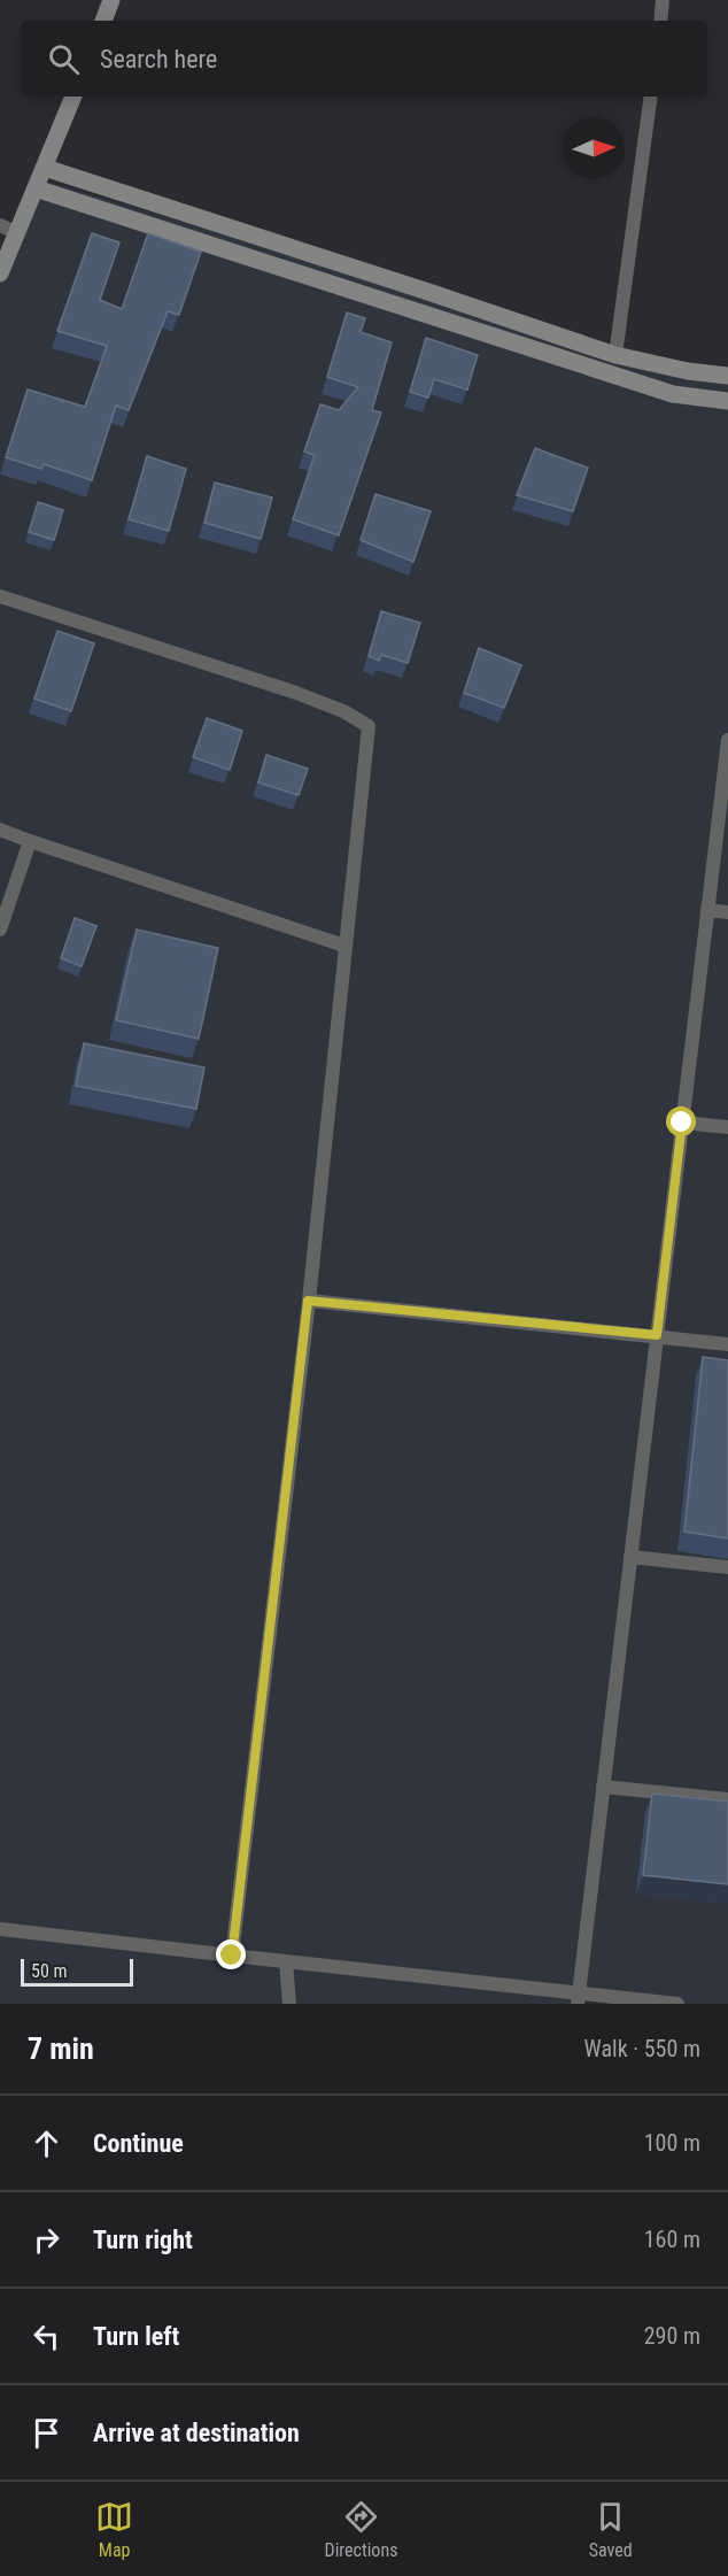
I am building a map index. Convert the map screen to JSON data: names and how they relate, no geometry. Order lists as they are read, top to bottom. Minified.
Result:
{"scale_bar":"50 m","north":"right","page":{"search":"Search here","scale":"50 m","heading":["7 min","Walk · 550 m"],"list":[["Continue","100 m"],["Turn right","160 m"],["Turn left","290 m"],"Arrive at destination"],"nav":["Map","Directions","Saved"]}}
